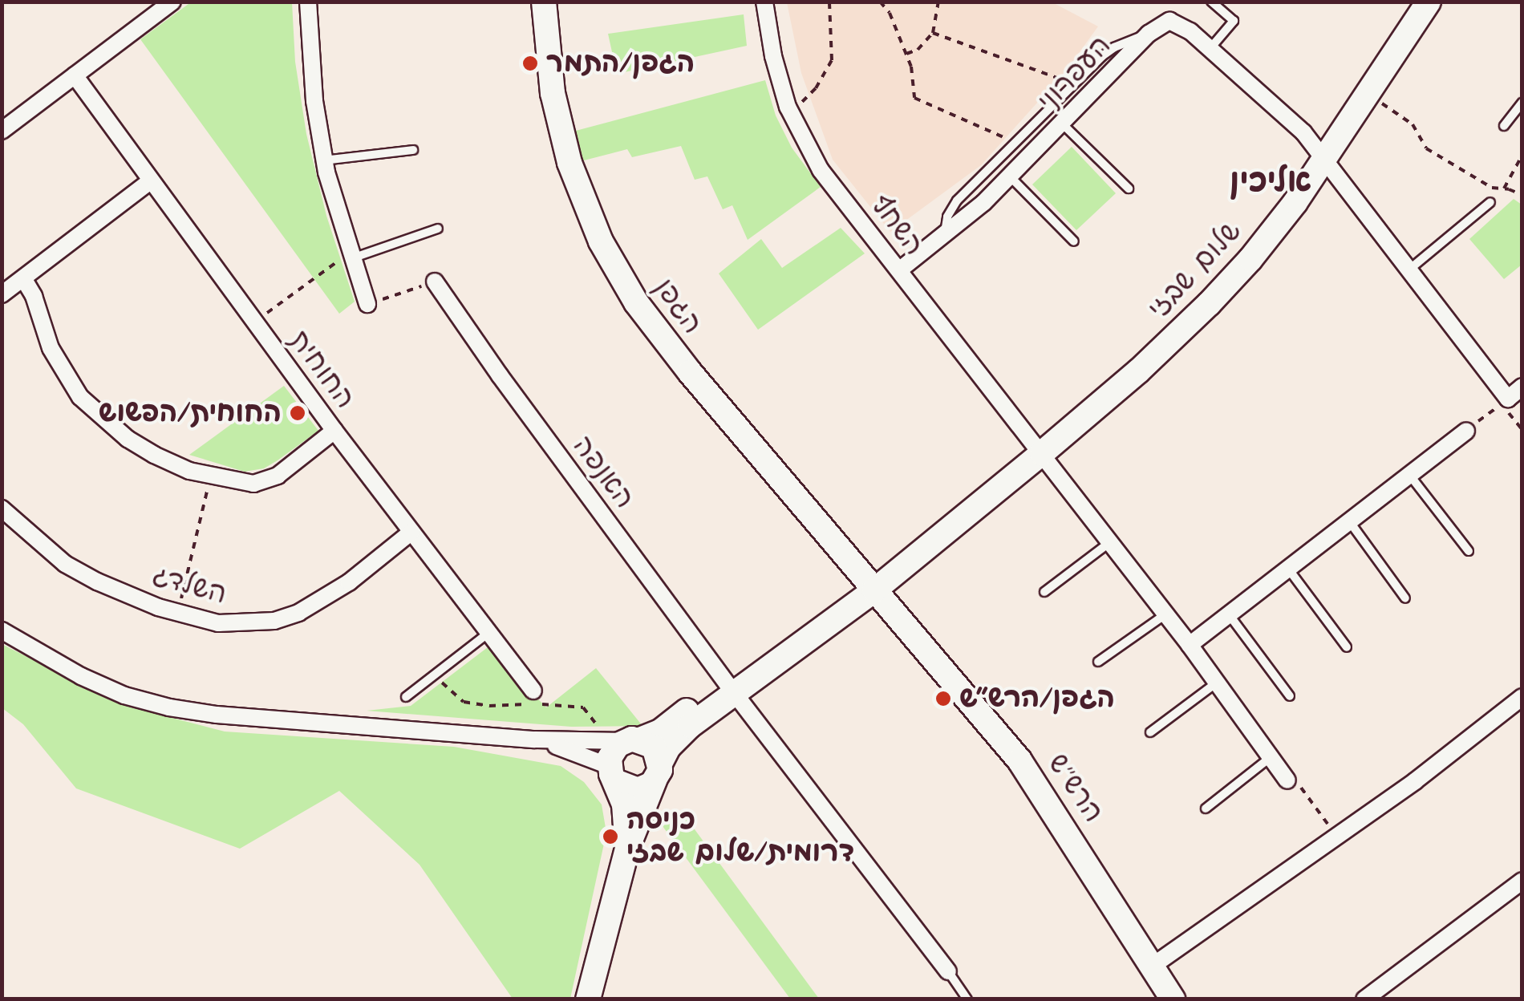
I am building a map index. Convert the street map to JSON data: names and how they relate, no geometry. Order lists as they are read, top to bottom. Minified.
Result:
{"streets":{"street":["העפרוני","השחף","שלום שבזי","הגפן","החוחית","האנפה","השלדג","הרש''ש"]},"crossings":[["העפרוני","השחף"],["העפרוני","שלום שבזי"],["השחף","שלום שבזי"],["שלום שבזי","הגפן"],["שלום שבזי","האנפה"],["שלום שבזי","הרש''ש"],["הגפן","הרש''ש"],["החוחית","השלדג"]],"districts":["אליכין"],"places":["הגפן/התמר","החוחית/הפשוש","הגפן/הרש״ש","כניסה דרומית/שלום שבזי"]}
